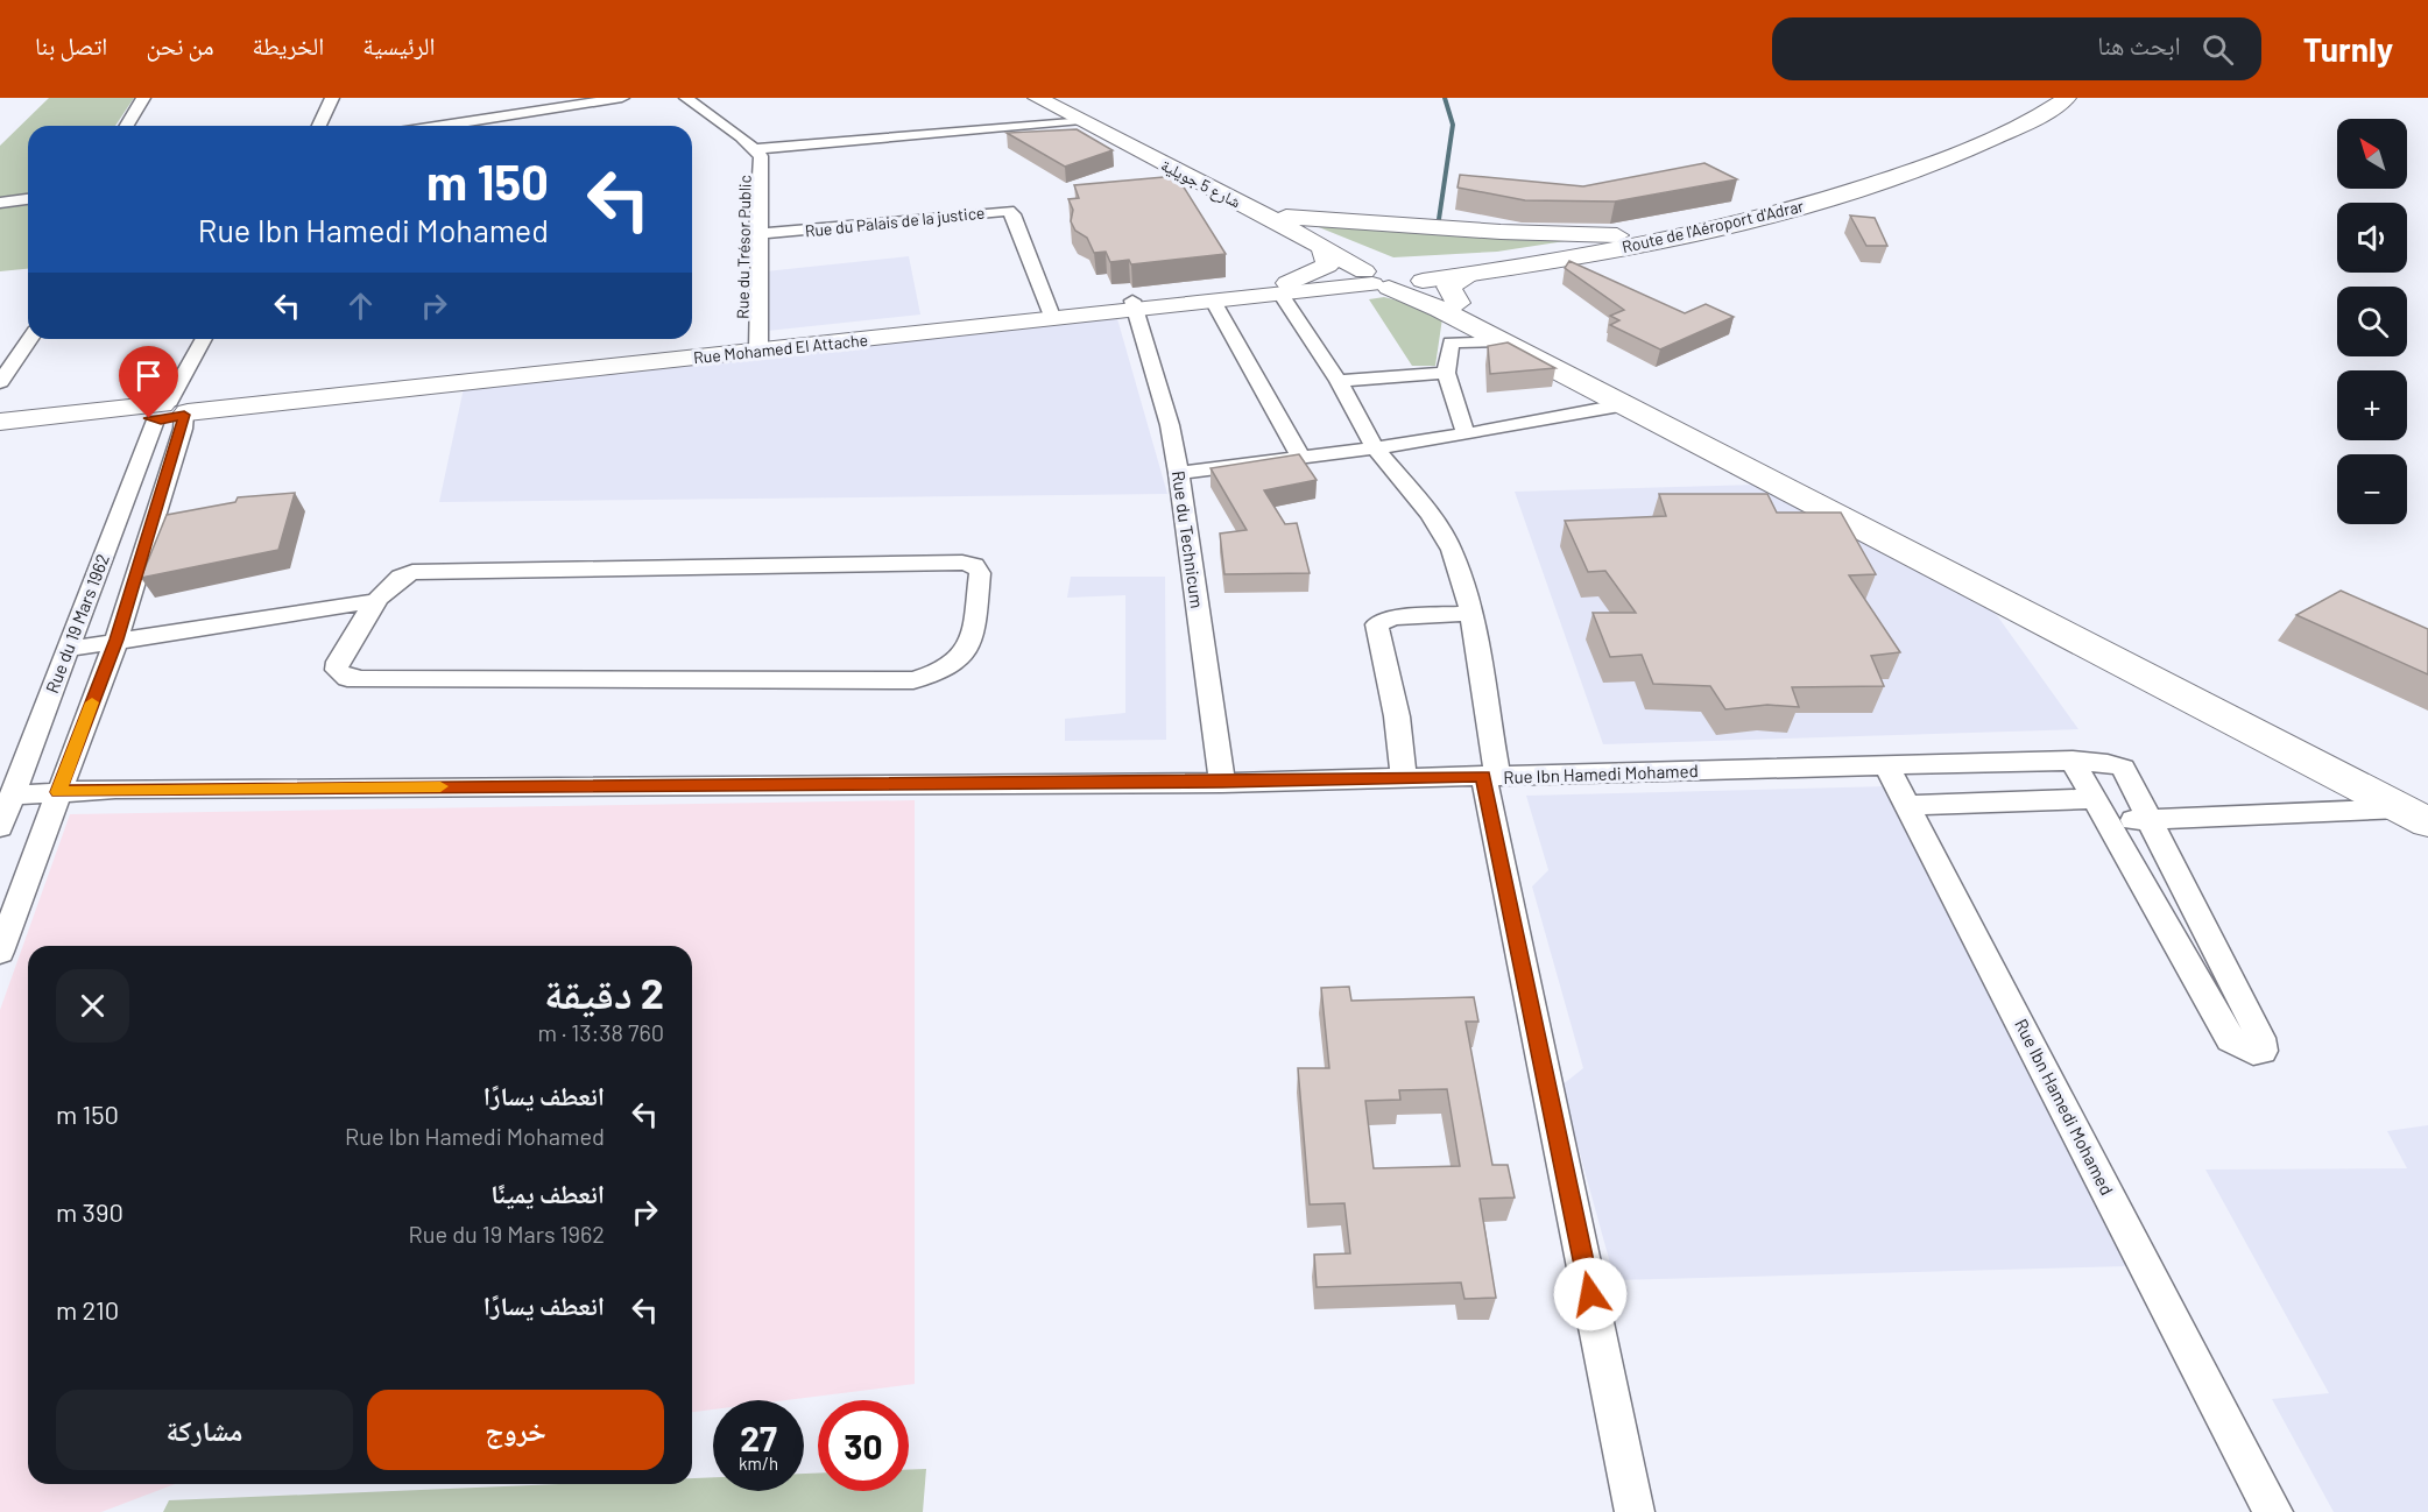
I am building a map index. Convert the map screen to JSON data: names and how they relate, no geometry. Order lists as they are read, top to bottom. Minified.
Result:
{"streets":{"main road":["شارع 5 جويلية","Route de l'Aéroport d'Adrar","Rue Mohamed El Attache"],"street":["Rue du Palais de la justice","Rue du Trésor Public","Rue du Technicum","Rue du 19 Mars 1962","Rue Ibn Hamedi Mohamed"]},"crossings":[["شارع 5 جويلية","Route de l'Aéroport d'Adrar"],["شارع 5 جويلية","Rue Mohamed El Attache"],["Rue du Palais de la justice","Rue du Trésor Public"],["Rue du Palais de la justice","Rue Mohamed El Attache"],["Route de l'Aéroport d'Adrar","Rue Mohamed El Attache"],["Rue du Trésor Public","Rue Mohamed El Attache"],["Rue Mohamed El Attache","Rue du Technicum"],["Rue Mohamed El Attache","Rue du 19 Mars 1962"],["Rue du Technicum","Rue Ibn Hamedi Mohamed"],["Rue du 19 Mars 1962","Rue Ibn Hamedi Mohamed"]],"north":"top left","page":{"header":"Turnly","search":"ابحث هنا","nav":["الرئيسية","الخريطة","من نحن","اتصل بنا"],"map_buttons":["+","−"],"turn":["150 m","Rue Ibn Hamedi Mohamed"],"heading":["2 دقيقة","760 m · 13:38"],"list":[{"name":"انعطف يسارًا","note":"Rue Ibn Hamedi Mohamed","value":"150 m"},{"name":"انعطف يمينًا","note":"Rue du 19 Mars 1962","value":"390 m"},{"name":"انعطف يسارًا","value":"210 m"}],"buttons":["خروج","مشاركة"],"speed":"27 km/h","limit":"30"}}
